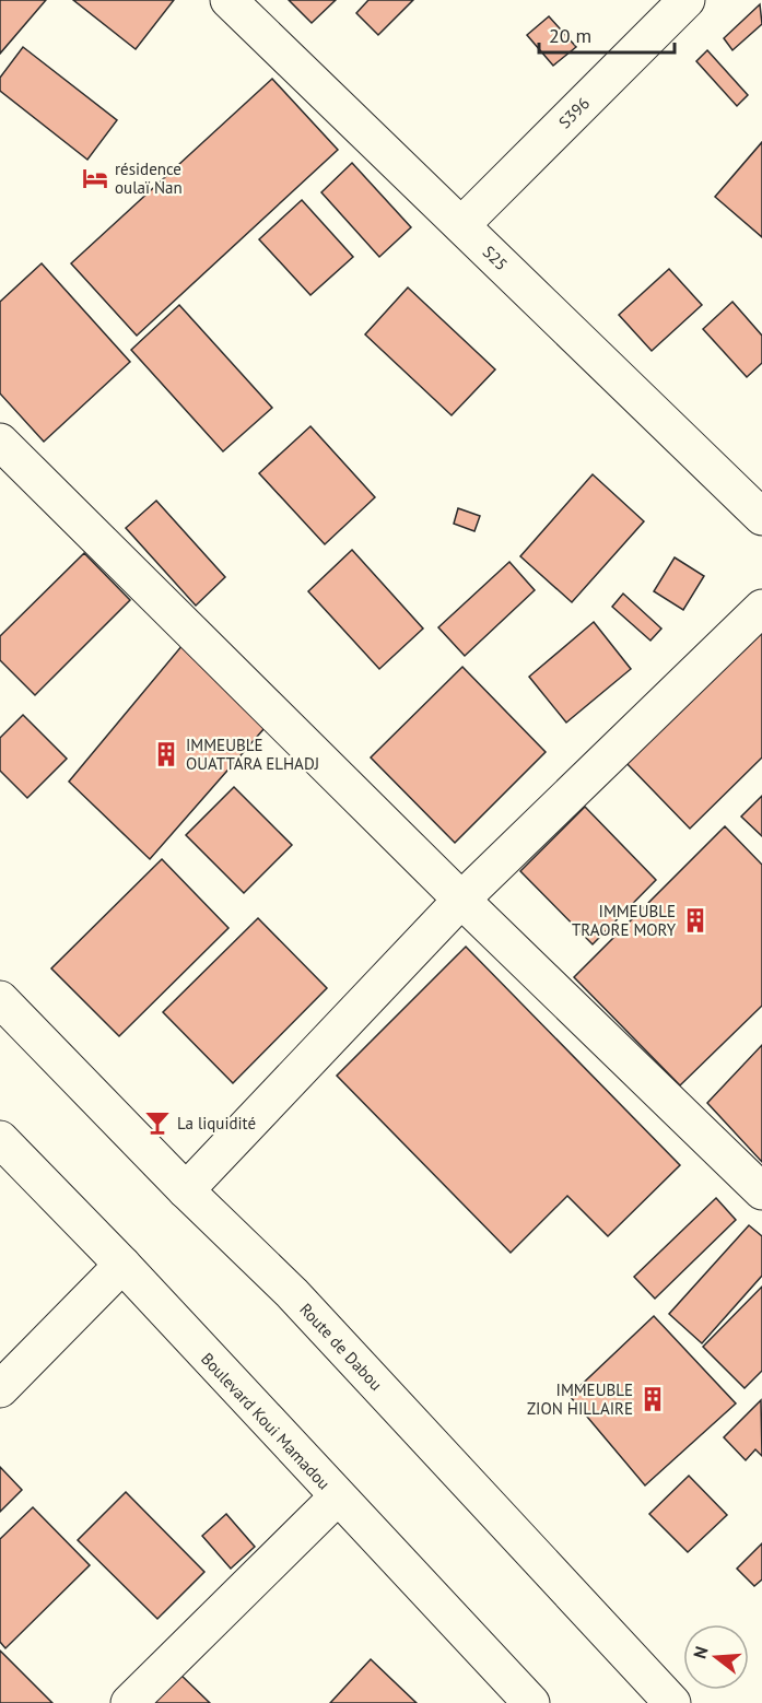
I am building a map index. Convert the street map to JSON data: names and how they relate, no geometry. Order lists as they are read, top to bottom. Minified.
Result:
{"streets":{"street":["S396","S25","Route de Dabou","Boulevard Koui Mamadou"]},"crossings":[["S396","S25"]],"places":{"hotel":["résidence oulaï Nan"],"building":["IMMEUBLE OUATTARA ELHADJ","IMMEUBLE TRAORE MORY","IMMEUBLE ZION HILLAIRE"],"bar":["La liquidité"]},"scale_bar":"20 m","north":"left"}
